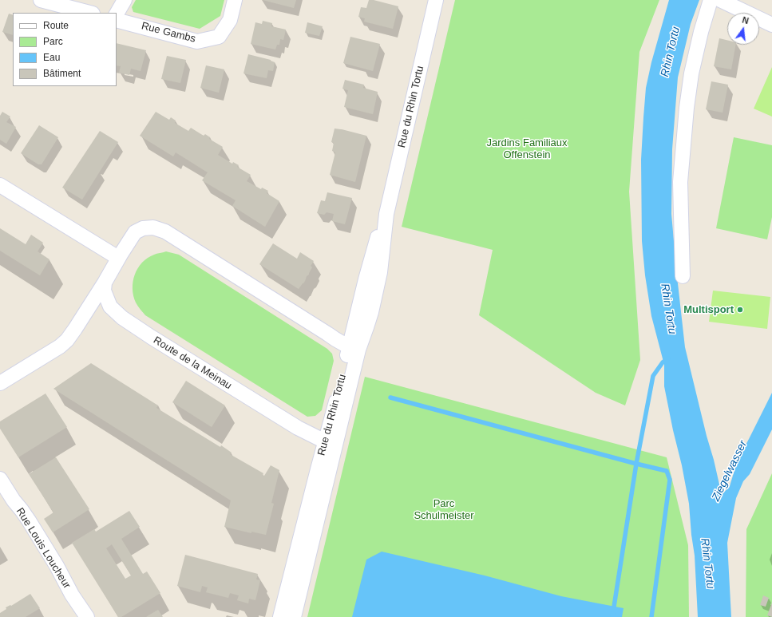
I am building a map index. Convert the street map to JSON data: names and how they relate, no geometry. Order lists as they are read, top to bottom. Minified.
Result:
{"streets":{"street":["Rue Gambs","Rue du Rhin Tortu","Route de la Meinau","Rue Louis Loucheur"]},"crossings":[["Rue du Rhin Tortu","Route de la Meinau"]],"water":["Rhin Tortu","Ziegelwasser"],"parks":["Jardins Familiaux Offenstein","Parc Schulmeister"],"places":["Multisport"],"legend":["Route","Parc","Eau","Bâtiment"],"north":"top"}
